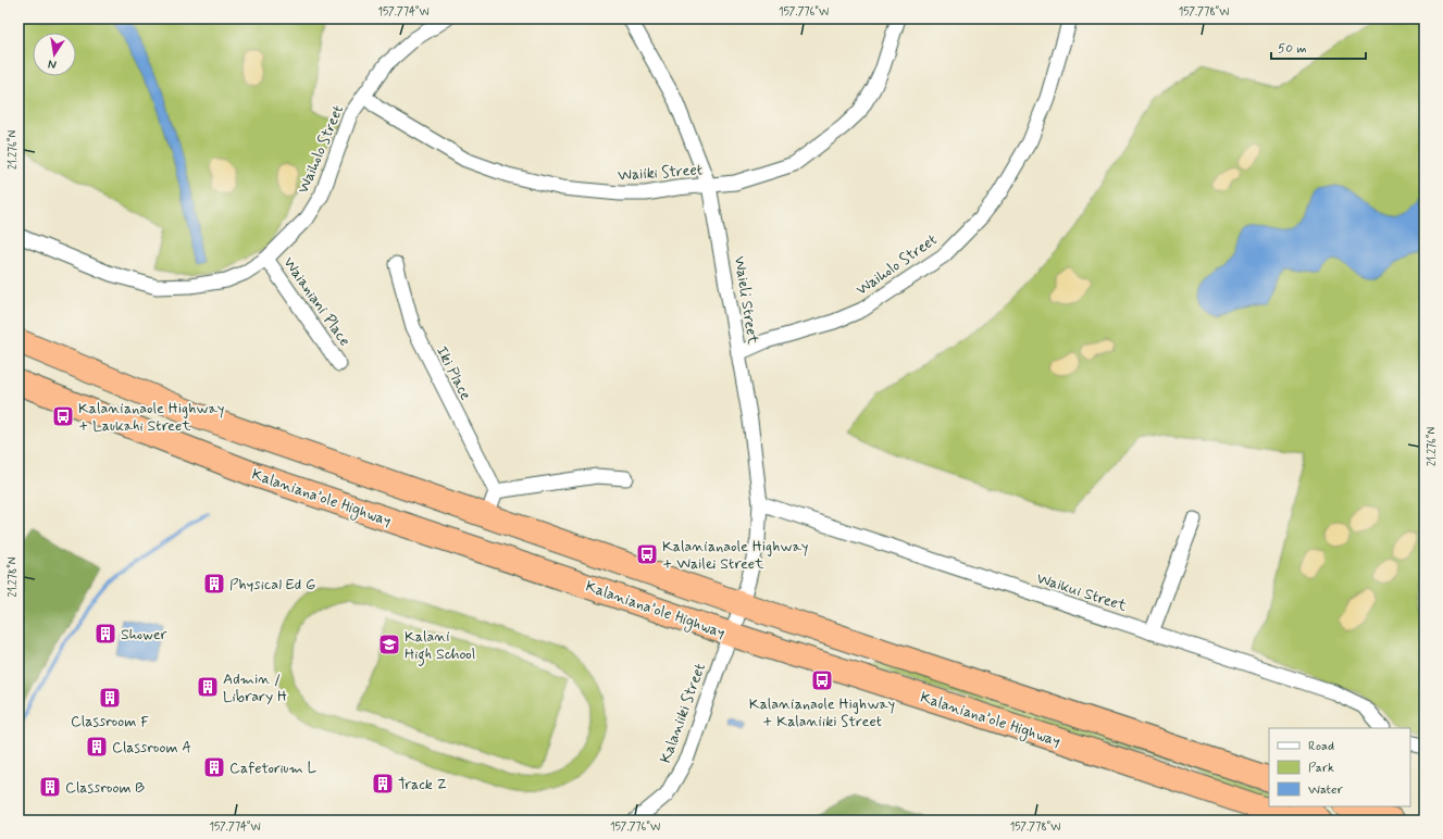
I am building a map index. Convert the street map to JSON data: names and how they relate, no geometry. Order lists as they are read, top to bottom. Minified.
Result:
{"streets":{"highway":["Kalaniana’ole Highway"],"street":["Waiholo Street","Waiiki Street","Waieli Street","Waianiani Place","Iki Place","Waikui Street","Kalaniiki Street"]},"crossings":[["Waiholo Street","Waiiki Street"],["Waiholo Street","Waieli Street"],["Waiholo Street","Waianiani Place"],["Waiiki Street","Waieli Street"],["Waieli Street","Kalaniana’ole Highway"],["Waieli Street","Waikui Street"],["Waieli Street","Kalaniiki Street"],["Kalaniana’ole Highway","Kalaniiki Street"]],"places":{"bus stop":["Kalanianaole Highway + Laukahi Street","Kalanianaole Highway + Wailei Street","Kalanianaole Highway + Kalaniiki Street"],"building":["Physical Ed G","Shower","Admin / Library H","Classroom F","Classroom A","Cafetorium L","Track Z","Classroom B"],"school or university":["Kalani High School"]},"legend":["Road","Park","Water"],"scale_bar":"50 m","north":"bottom","coordinates":["157.774°W","157.776°W","157.778°W","21.276°N","21.278°N"]}
